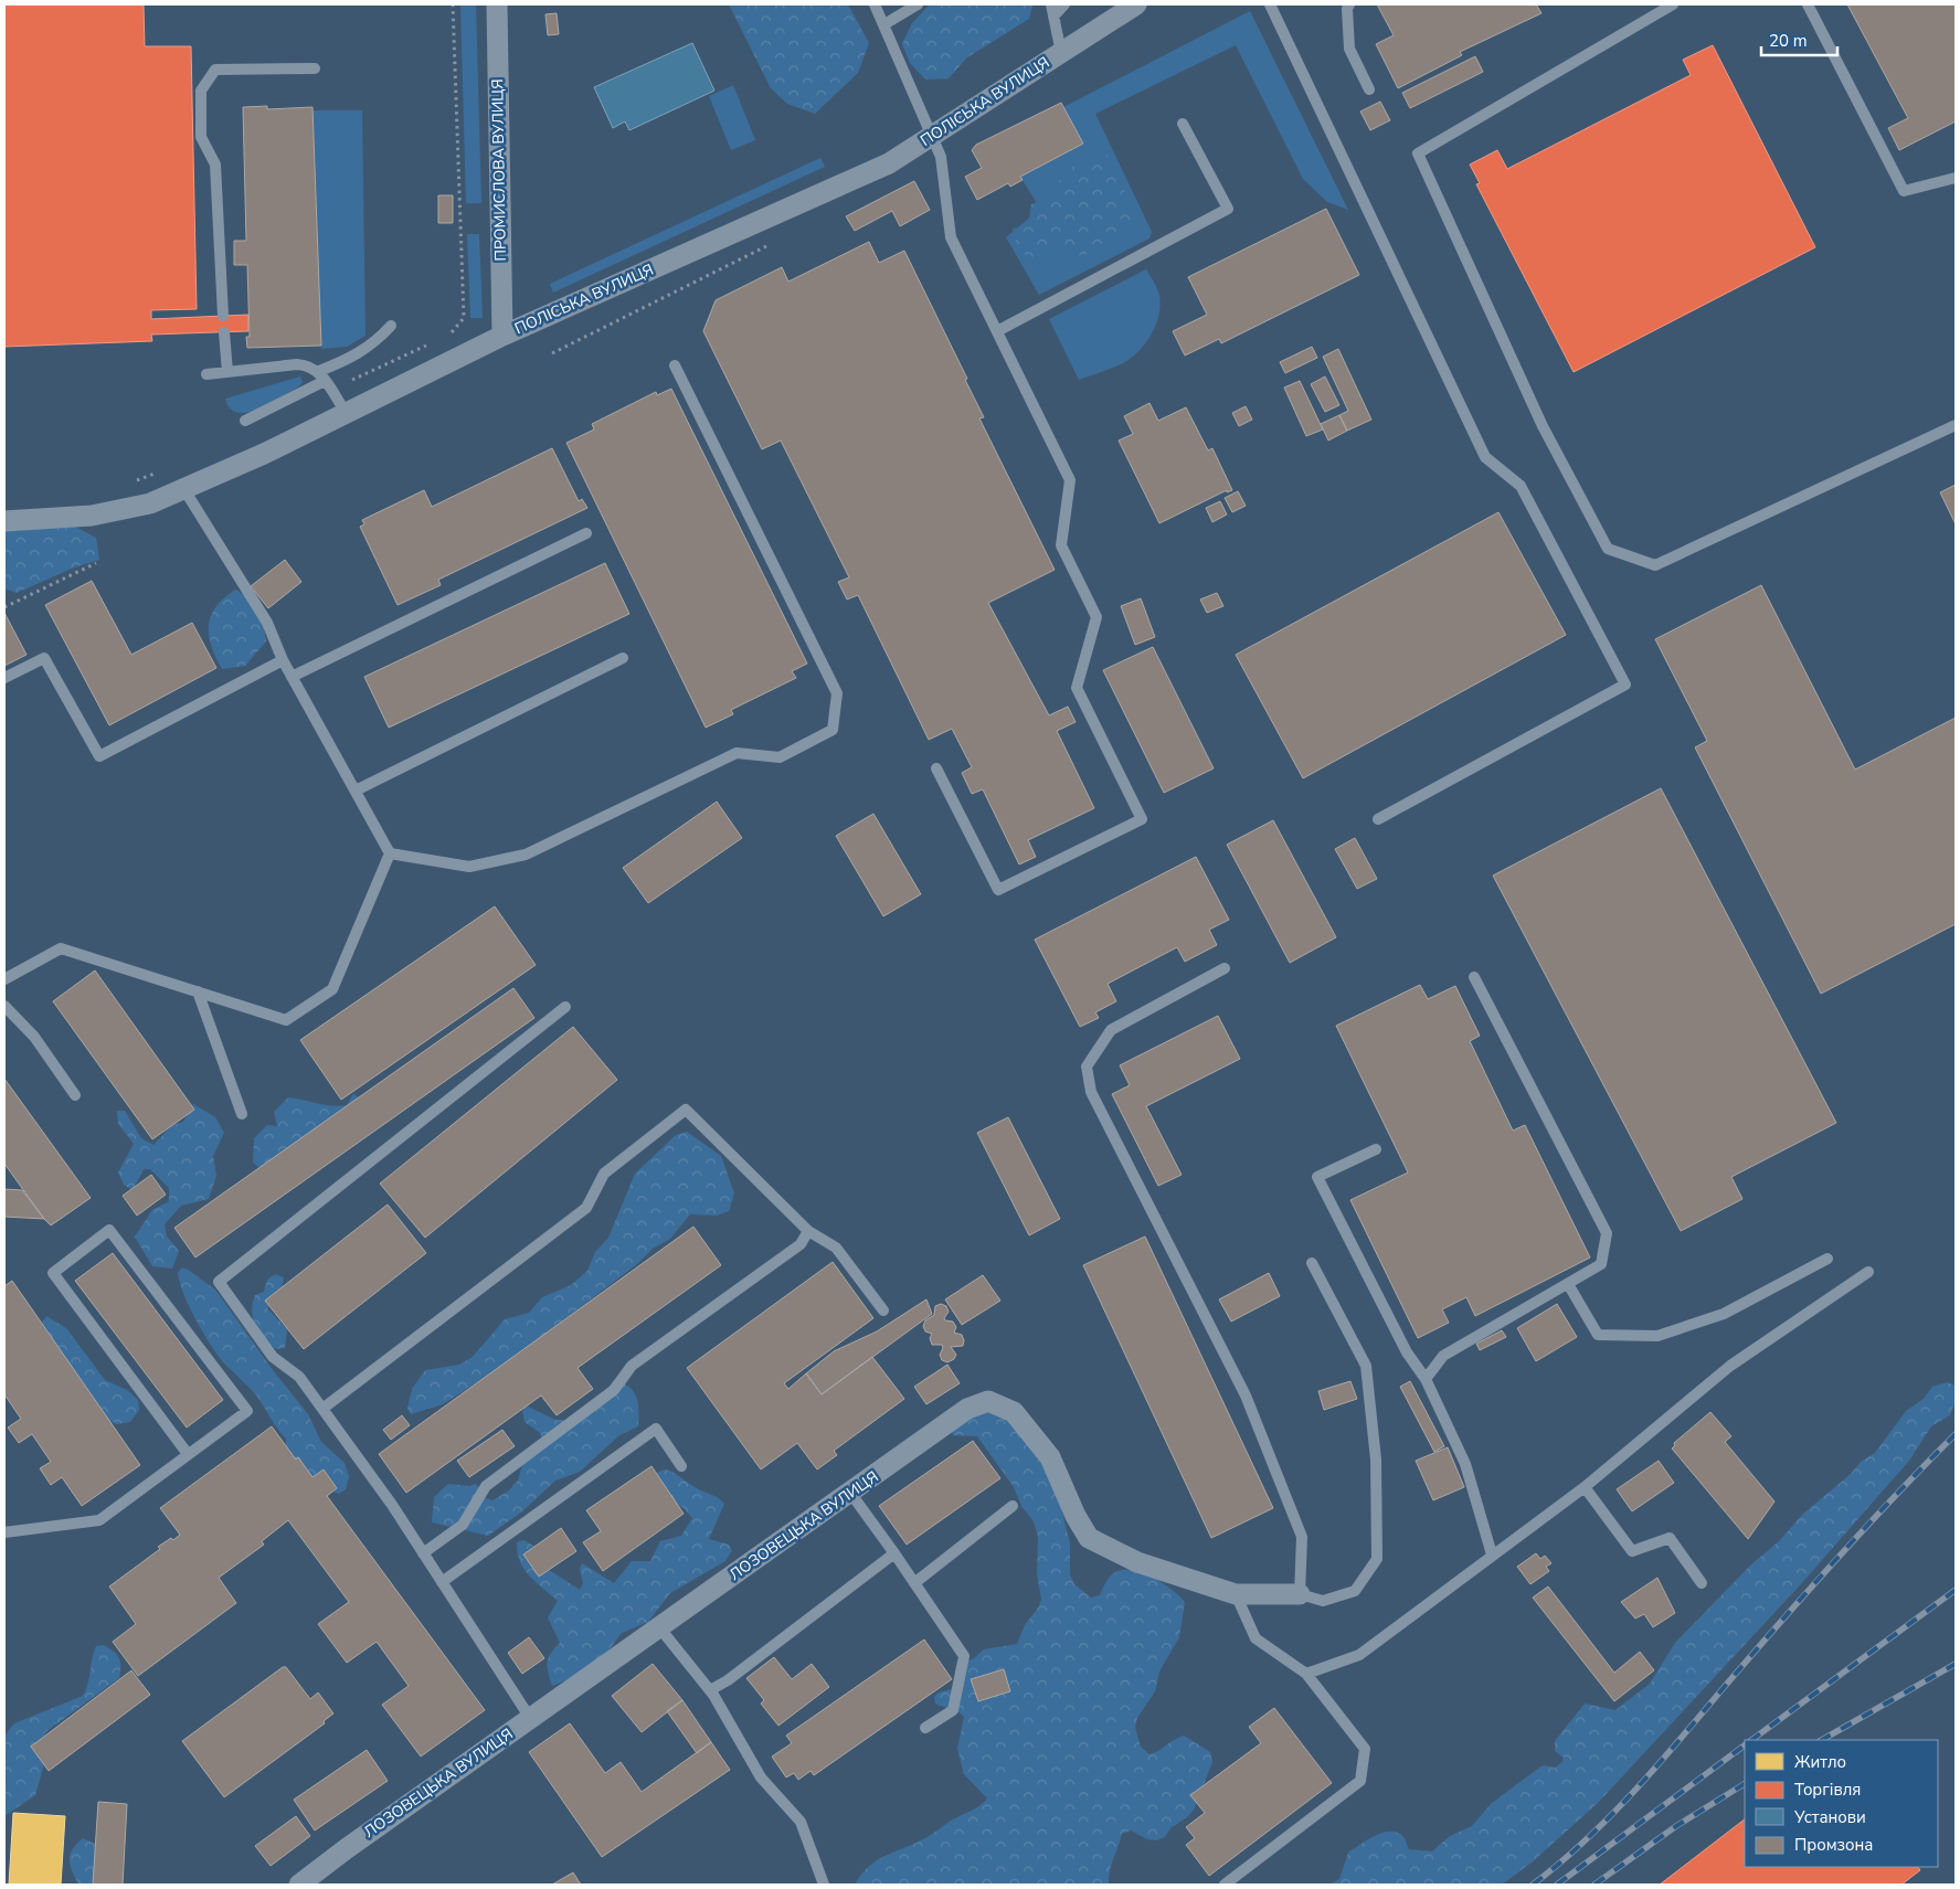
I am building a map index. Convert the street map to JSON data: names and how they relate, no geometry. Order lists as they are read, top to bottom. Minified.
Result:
{"streets":{"street":["ПОЛІСЬКА ВУЛИЦЯ","ПРОМИСЛОВА ВУЛИЦЯ","ЛОЗОВЕЦЬКА ВУЛИЦЯ"]},"crossings":[["ПОЛІСЬКА ВУЛИЦЯ","ПРОМИСЛОВА ВУЛИЦЯ"]],"legend":["Житло","Торгівля","Установи","Промзона"],"scale_bar":"20 m"}
